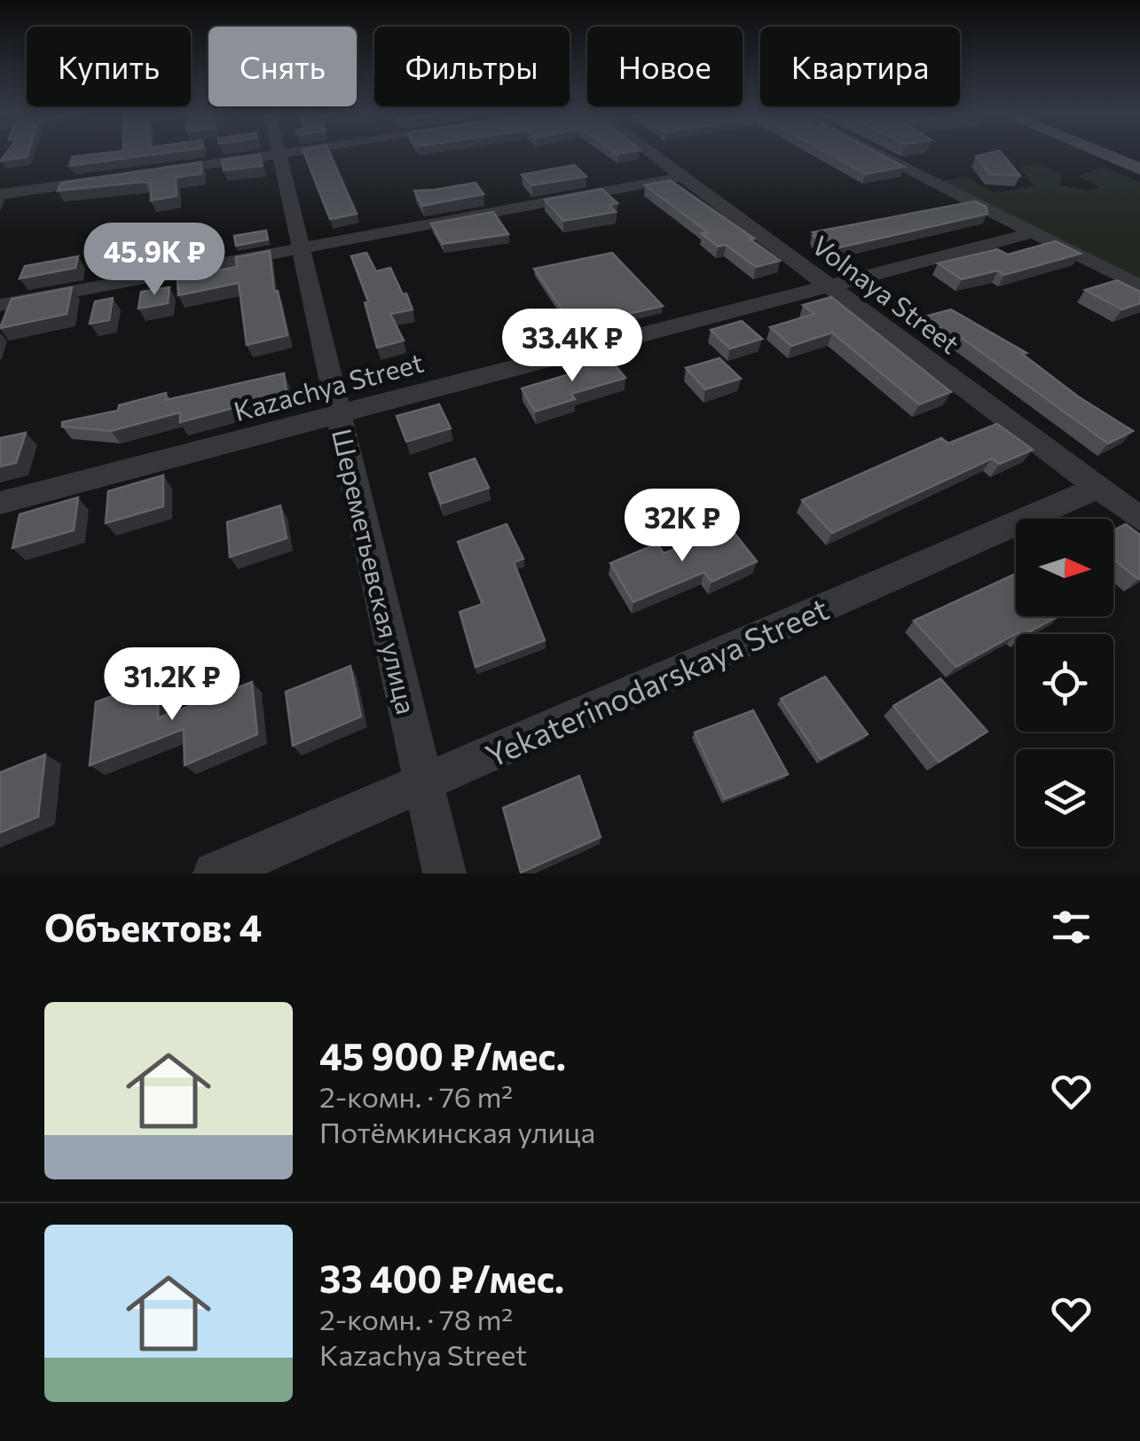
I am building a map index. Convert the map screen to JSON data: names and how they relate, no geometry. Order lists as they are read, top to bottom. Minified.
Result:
{"streets":{"street":["Volnaya Street","Kazachya Street","Шереметьевская улица","Yekaterinodarskaya Street"]},"crossings":[["Volnaya Street","Kazachya Street"],["Volnaya Street","Yekaterinodarskaya Street"],["Kazachya Street","Шереметьевская улица"],["Шереметьевская улица","Yekaterinodarskaya Street"]],"north":"right","page":{"chip":["Купить","Снять","Фильтры","Новое","Квартира"],"price":["45.9K ₽","33.4K ₽","32K ₽","31.2K ₽"],"heading":"Объектов: 4","list":[{"name":"45 900 ₽/мес.","note":"2-комн. · 76 m² · Потёмкинская улица"},{"name":"33 400 ₽/мес.","note":"2-комн. · 78 m² · Kazachya Street"}]}}
